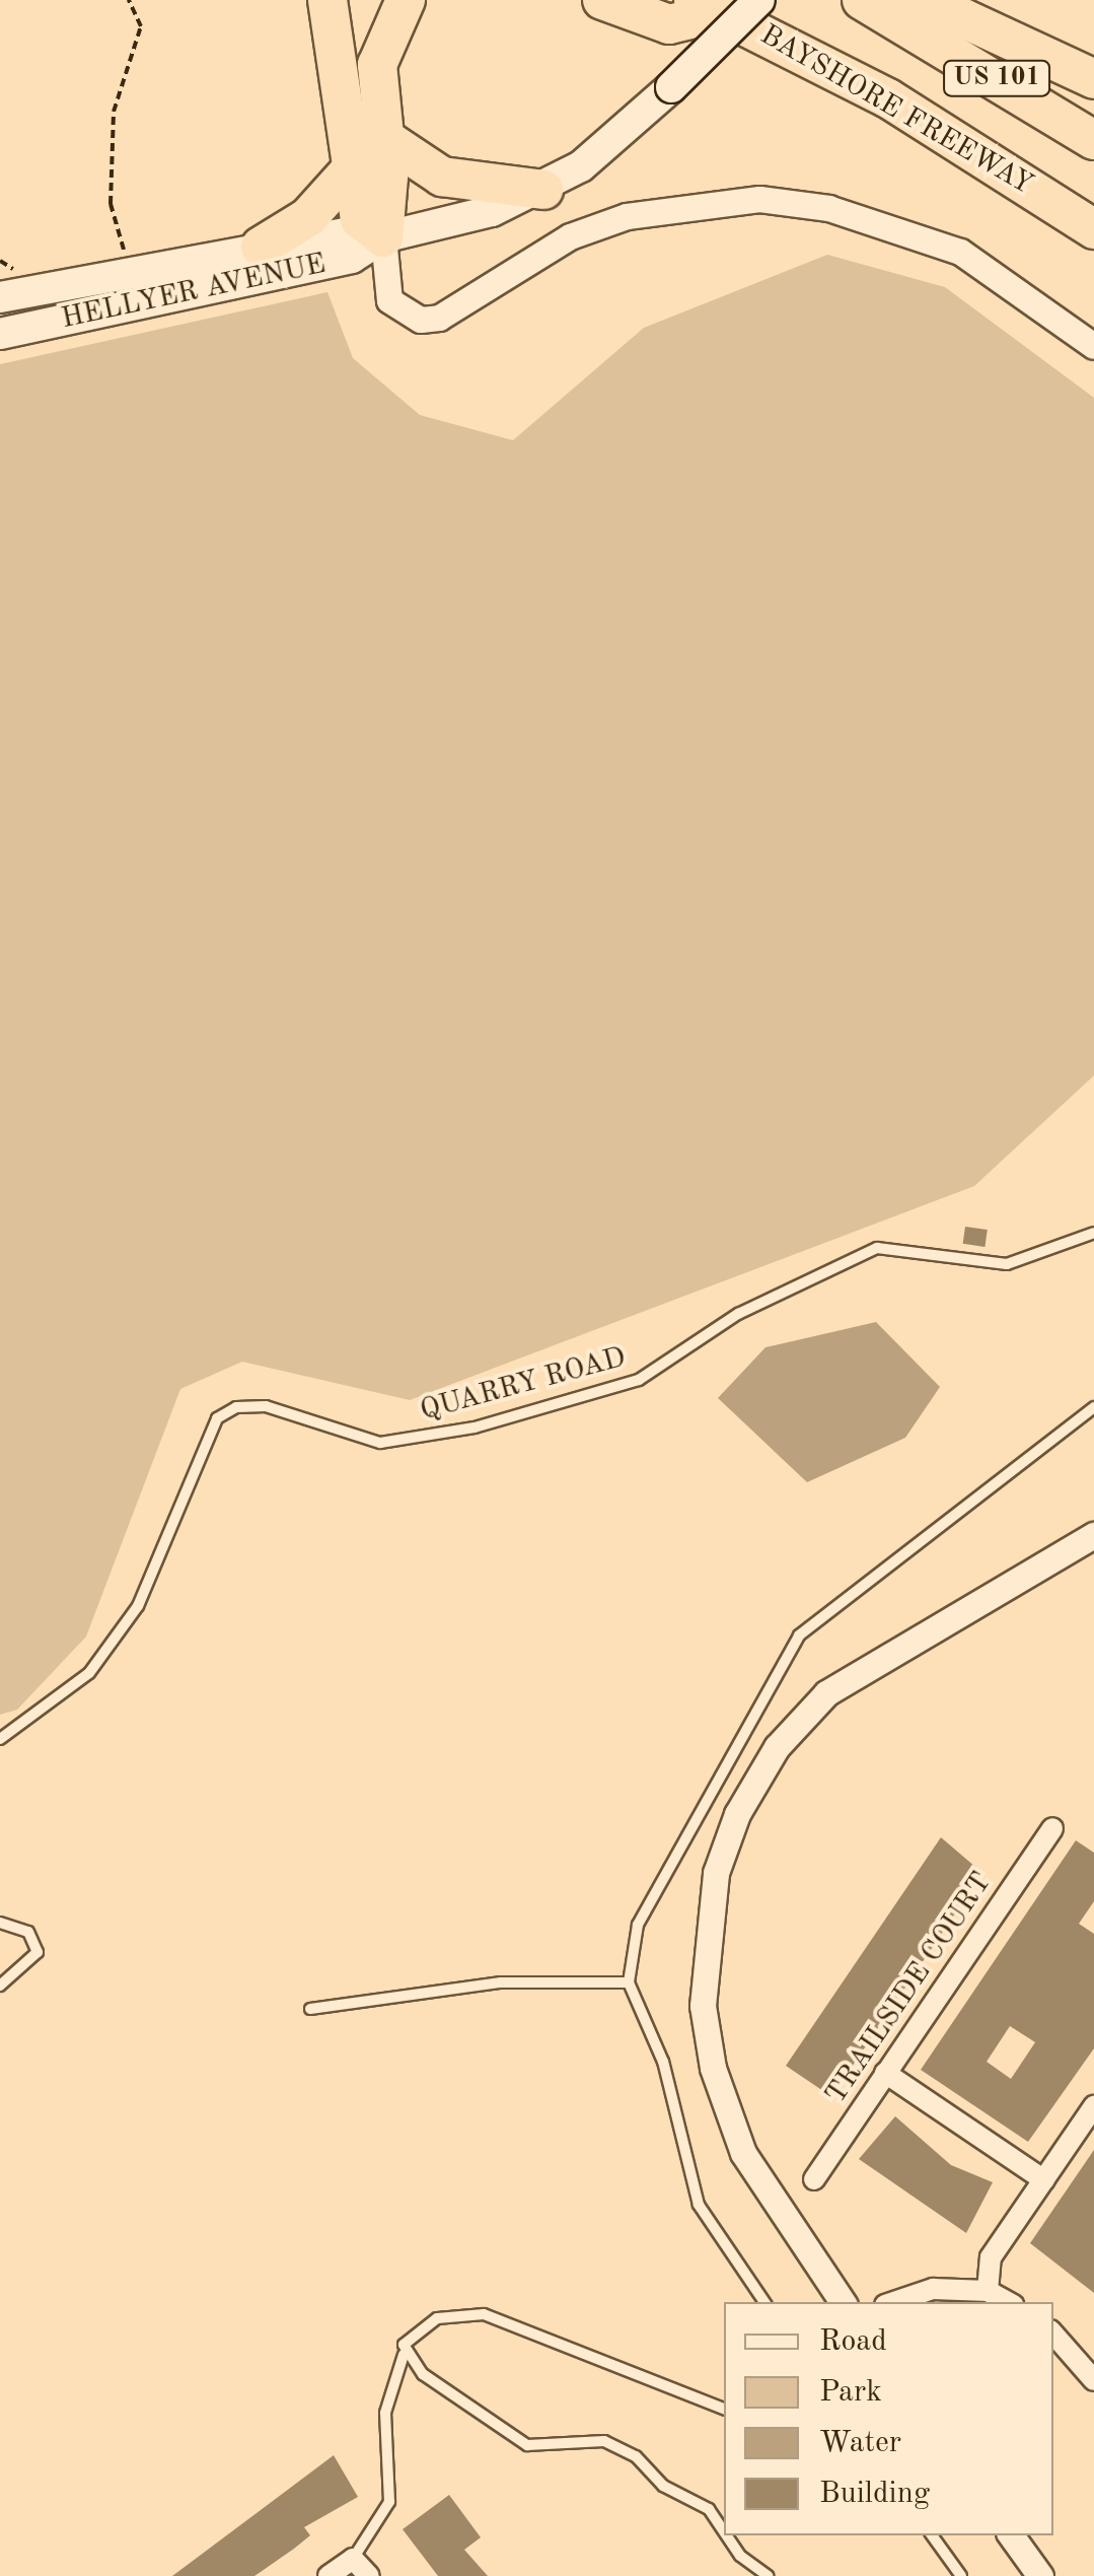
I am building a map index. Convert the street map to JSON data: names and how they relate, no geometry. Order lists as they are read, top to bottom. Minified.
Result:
{"streets":{"highway":["US 101","BAYSHORE FREEWAY"],"main road":["HELLYER AVENUE"],"street":["TRAILSIDE COURT"],"lane":["QUARRY ROAD"]},"legend":["Road","Park","Water","Building"]}
